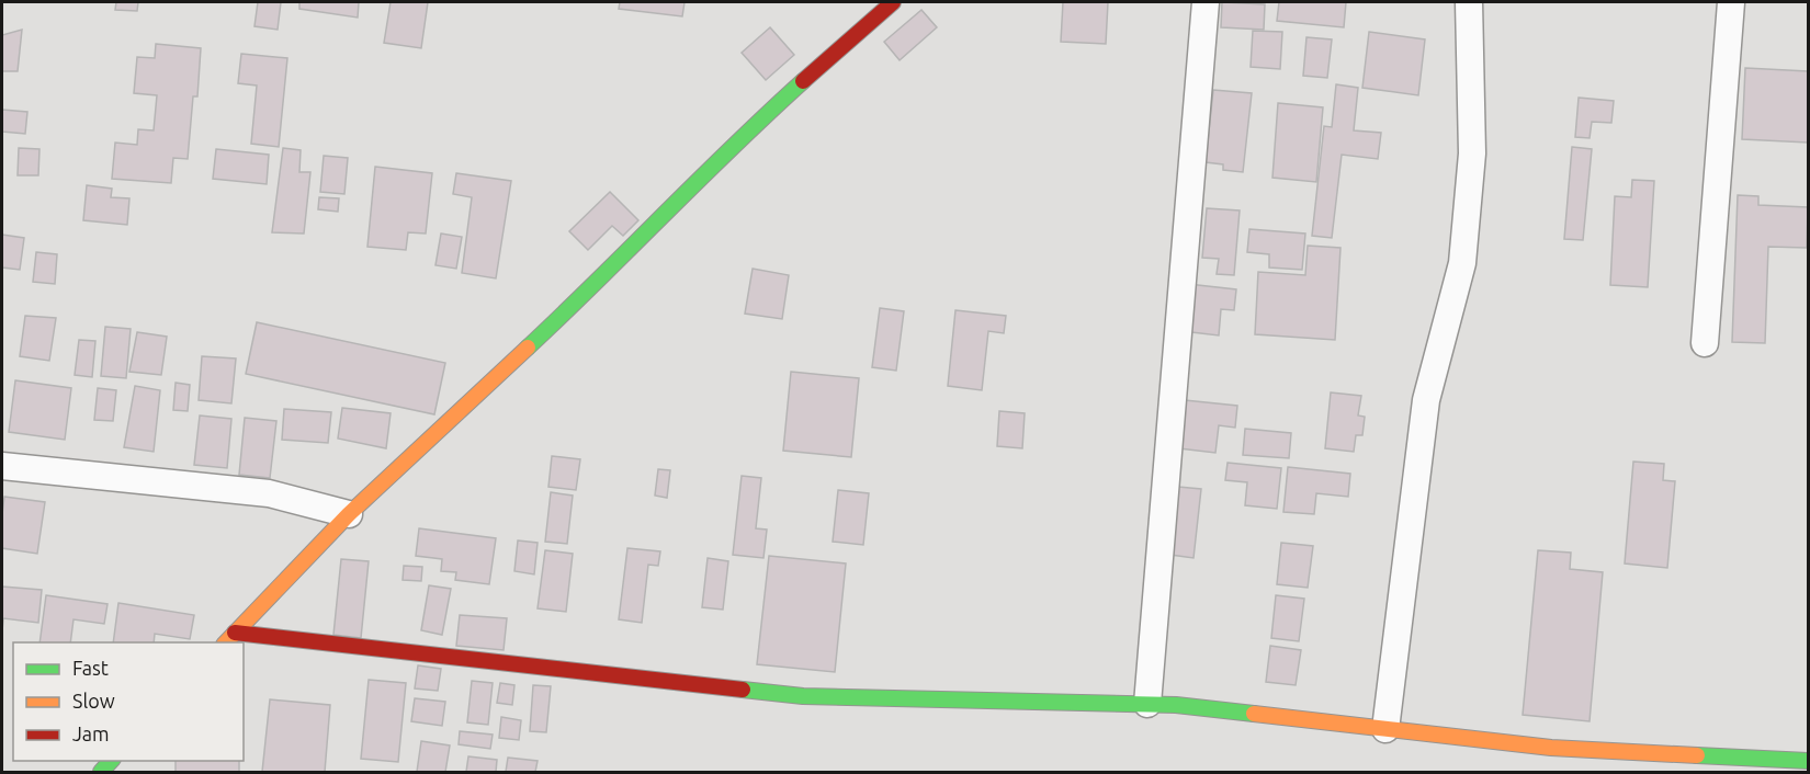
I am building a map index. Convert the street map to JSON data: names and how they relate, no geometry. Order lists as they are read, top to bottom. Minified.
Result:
{"legend":["Fast","Slow","Jam"]}
